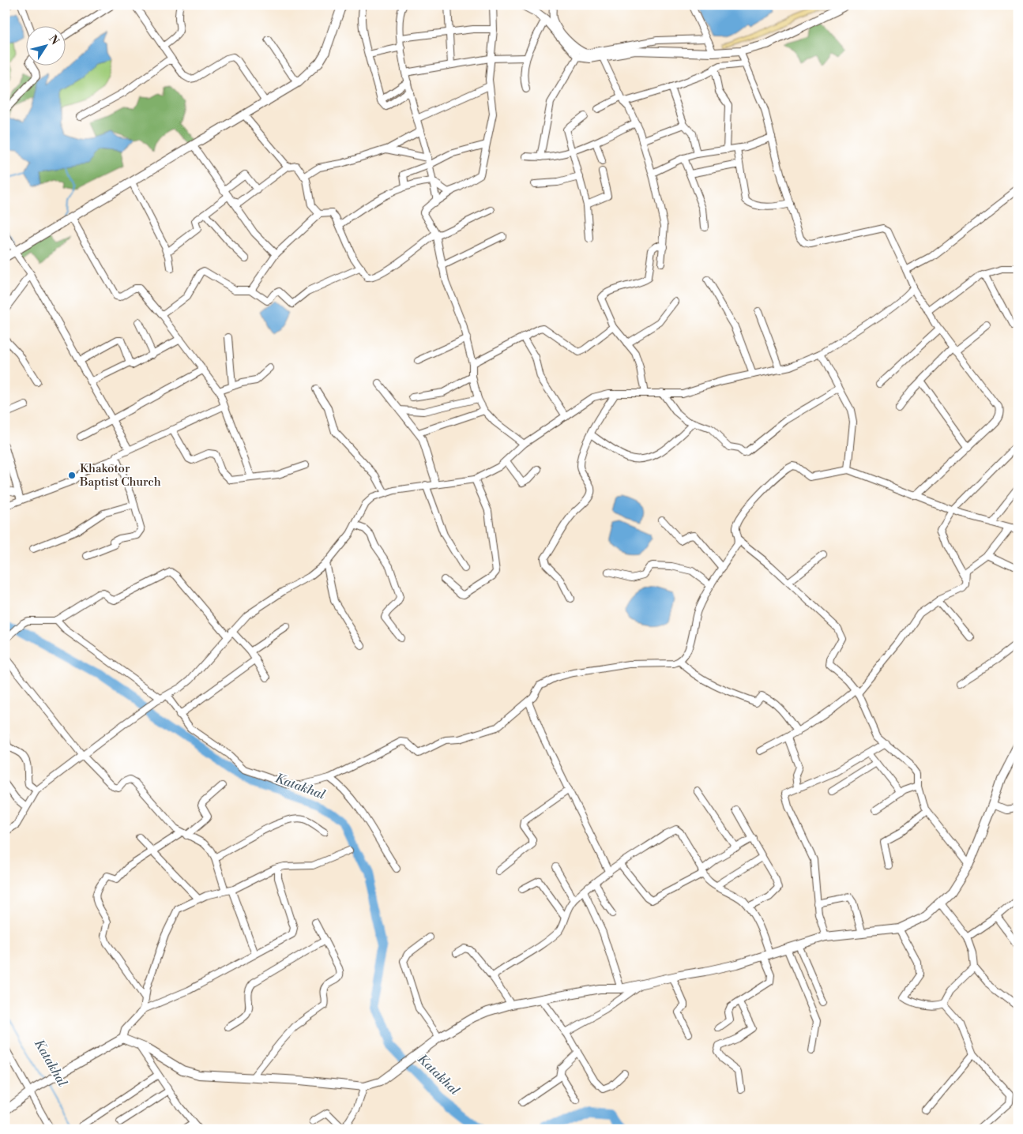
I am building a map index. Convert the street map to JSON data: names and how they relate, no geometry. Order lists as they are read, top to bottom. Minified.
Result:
{"water":["Katakhal"],"places":["Khakotor Baptist Church"],"north":"top right"}
